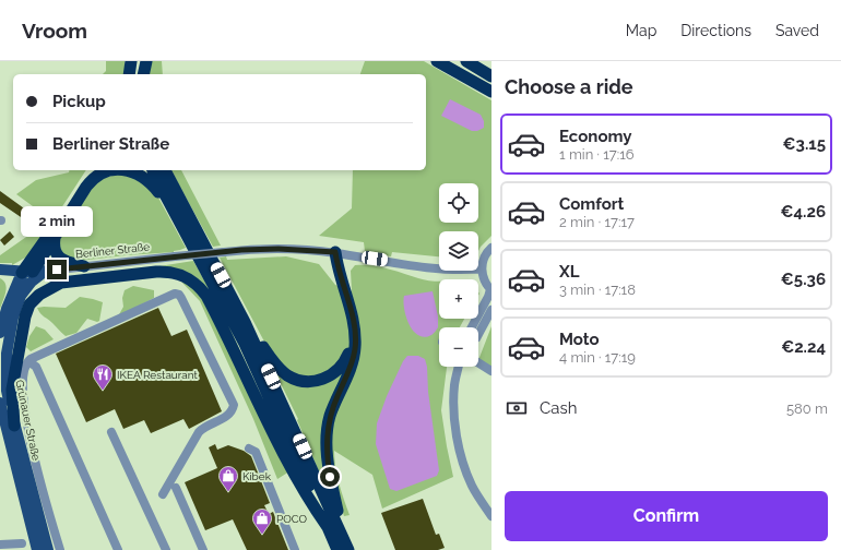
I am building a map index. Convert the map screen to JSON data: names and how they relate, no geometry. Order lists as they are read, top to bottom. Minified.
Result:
{"streets":{"main road":["Berliner Straße","Grünauer Straße"]},"crossings":[["Berliner Straße","Grünauer Straße"]],"places":{"restaurant":["IKEA Restaurant"],"shop":["Kibek","POCO"]},"page":{"header":"Vroom","nav":["Map","Directions","Saved"],"heading":"Choose a ride","banner":["Pickup","Berliner Straße"],"list":[{"name":"Economy","note":"1 min · 17:16","value":"€3.15"},{"name":"Comfort","note":"2 min · 17:17","value":"€4.26"},{"name":"XL","note":"3 min · 17:18","value":"€5.36"},{"name":"Moto","note":"4 min · 17:19","value":"€2.24"}],"map_buttons":["+","−"],"bubble":"2 min","pay":["Cash","580 m"],"buttons":"Confirm"}}
